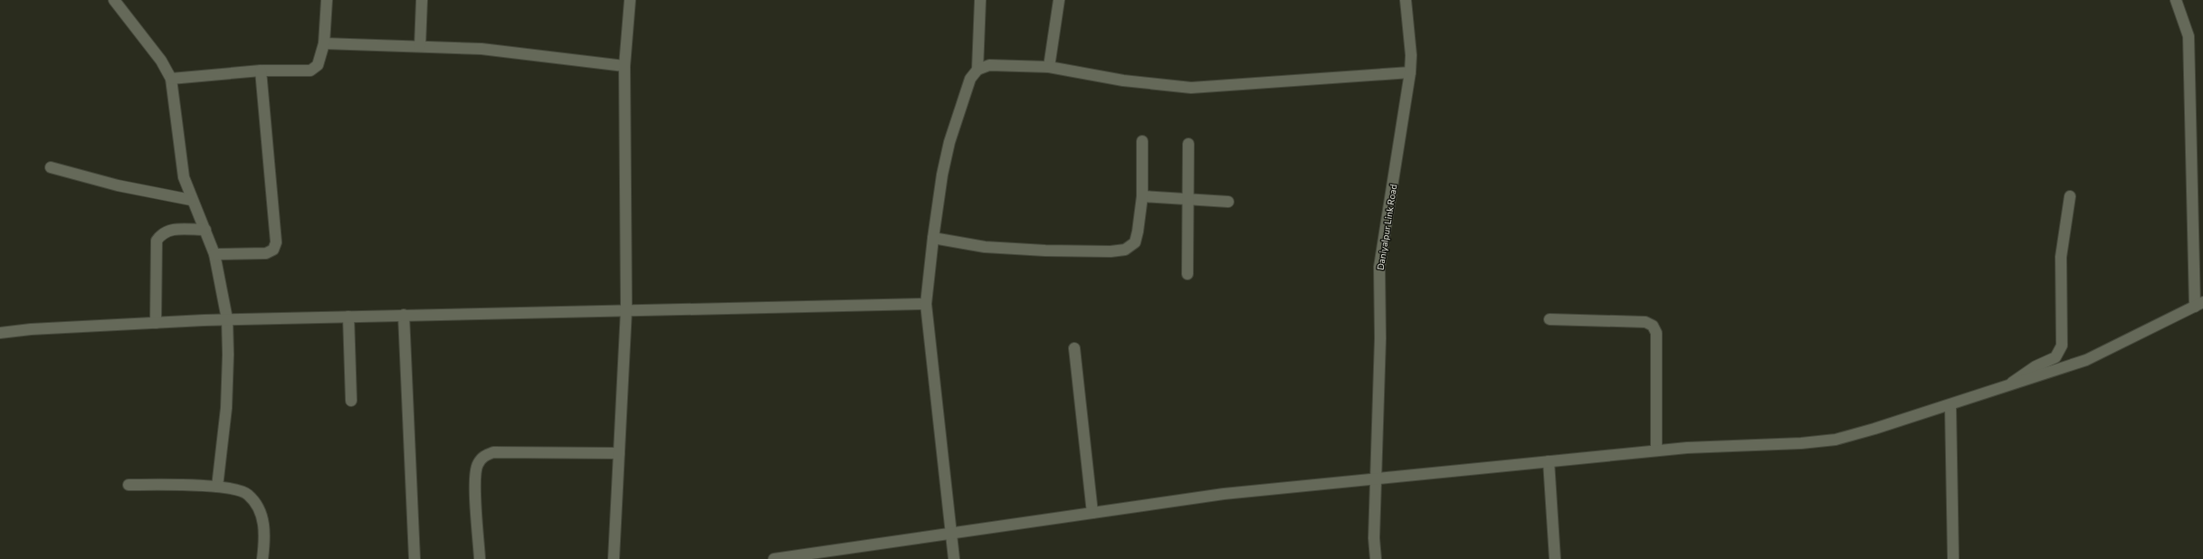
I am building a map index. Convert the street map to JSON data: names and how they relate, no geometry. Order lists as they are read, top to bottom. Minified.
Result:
{"streets":{"street":["Daniyalpur Link Road"]}}
